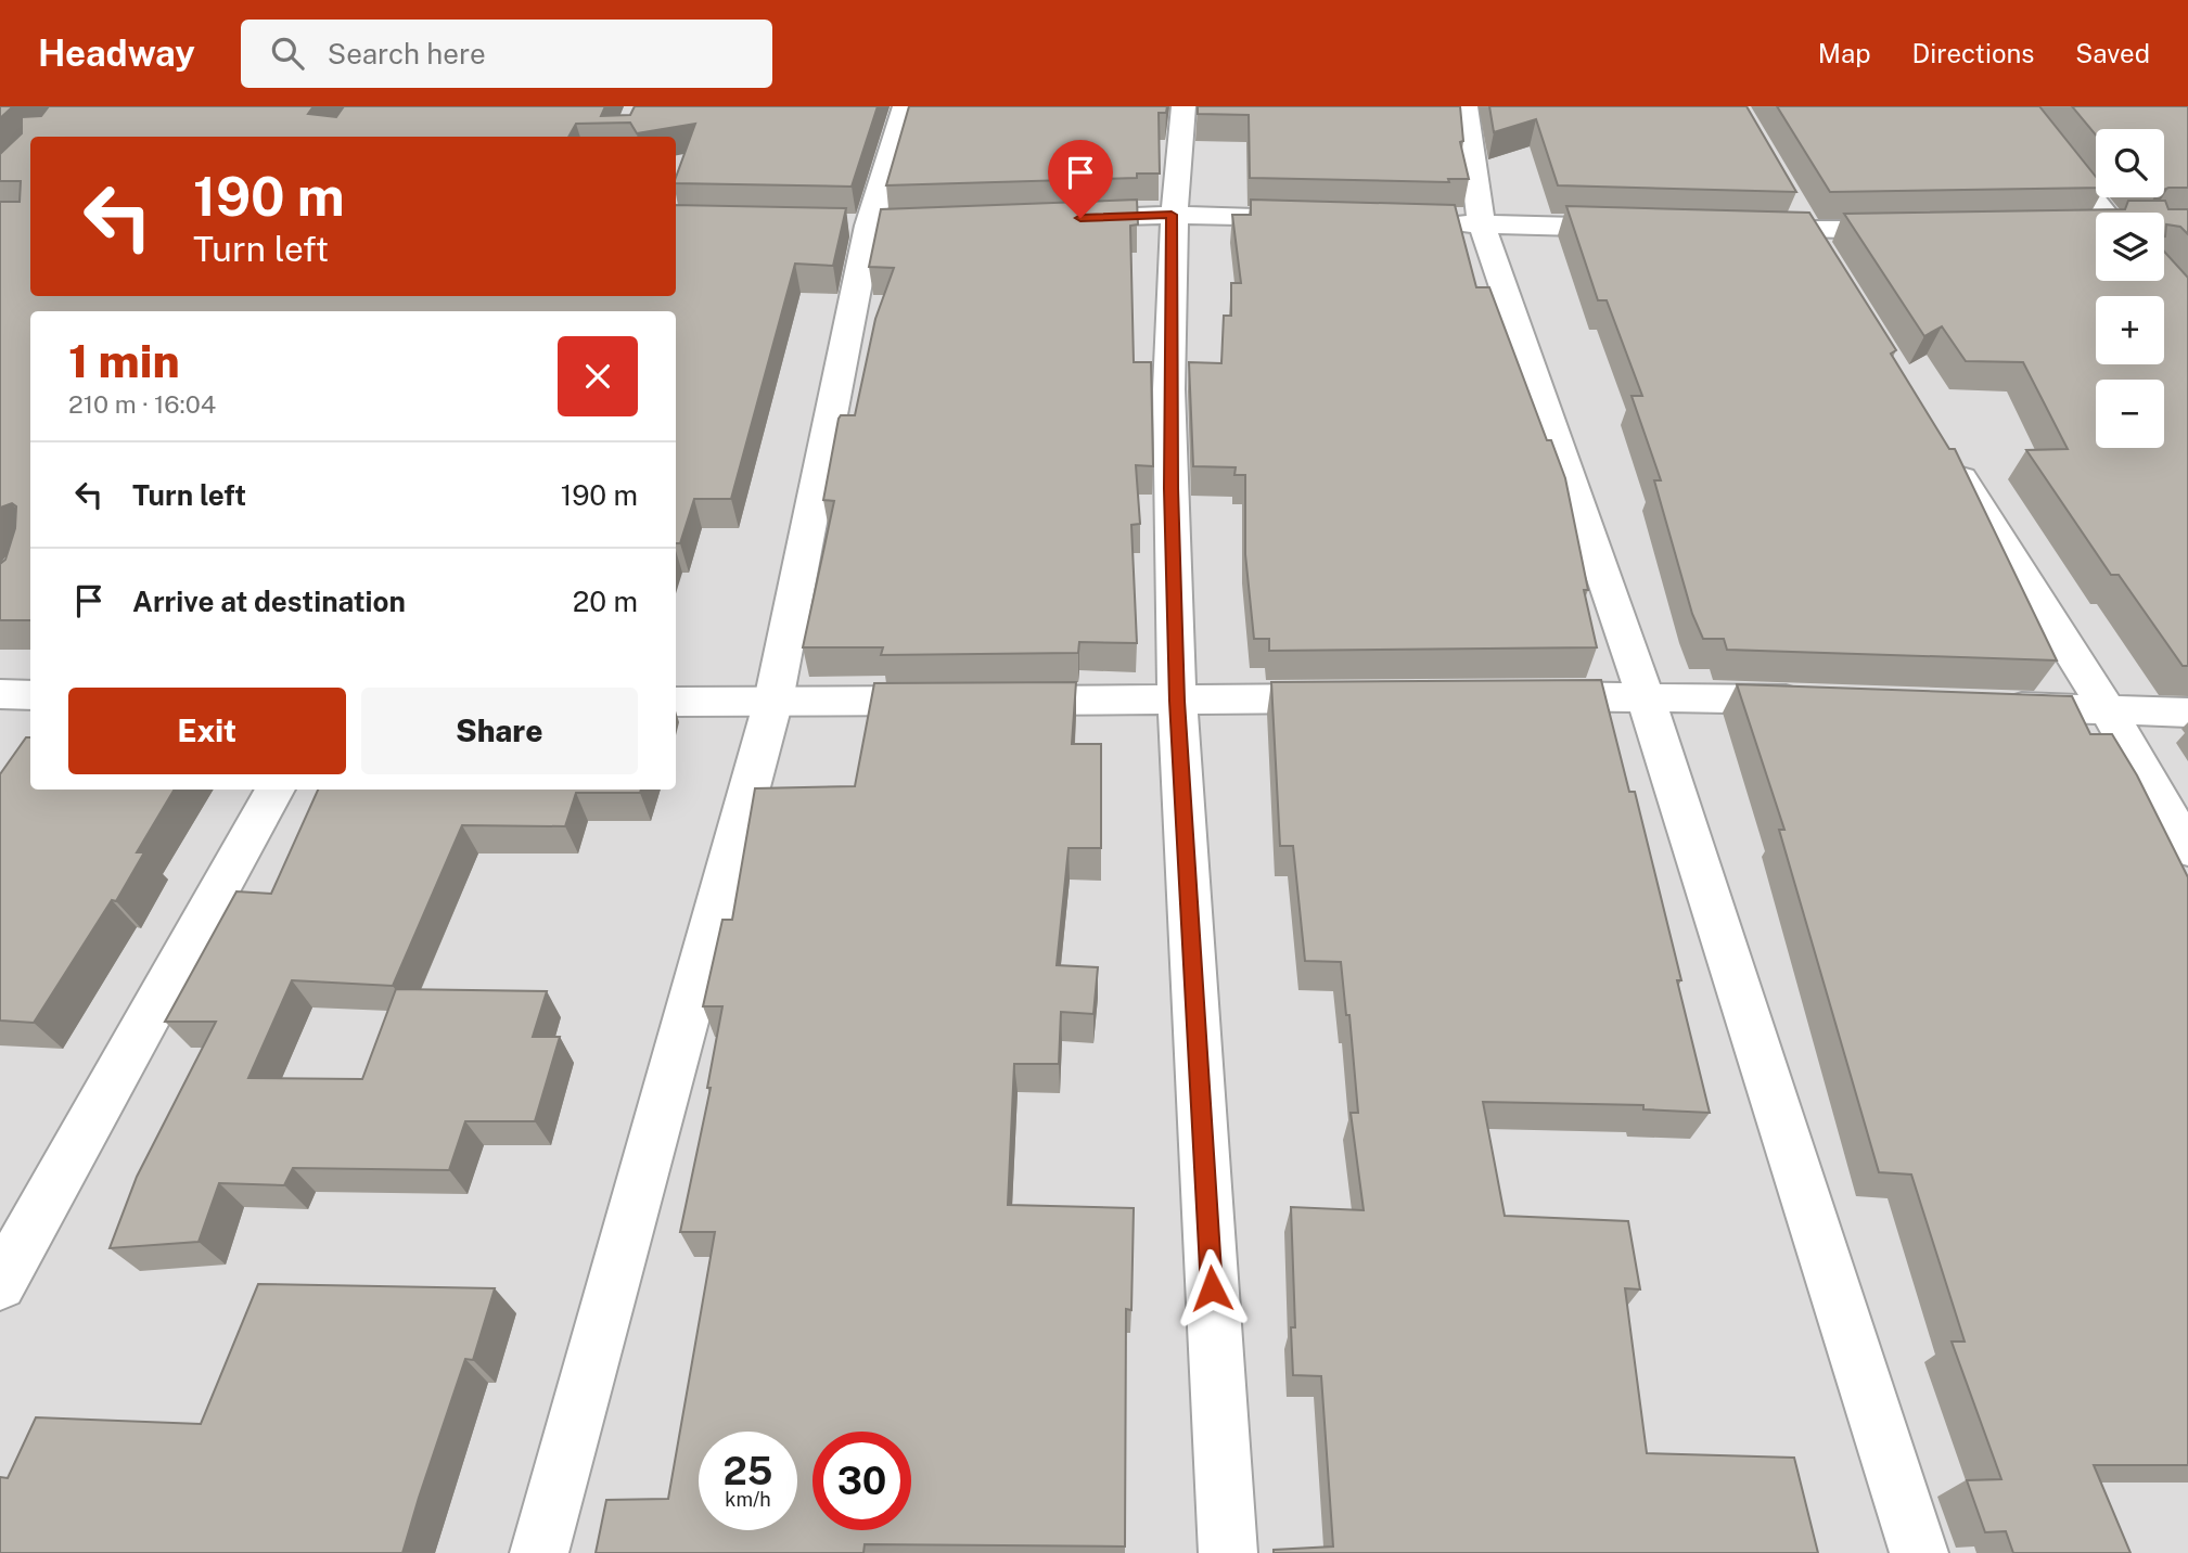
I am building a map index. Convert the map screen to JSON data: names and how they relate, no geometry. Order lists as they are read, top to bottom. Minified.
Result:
{"page":{"header":"Headway","search":"Search here","nav":["Map","Directions","Saved"],"map_buttons":["+","−"],"turn":["190 m","Turn left"],"heading":["1 min","210 m · 16:04"],"list":[{"name":"Turn left","value":"190 m"},{"name":"Arrive at destination","value":"20 m"}],"buttons":["Exit","Share"],"speed":"25 km/h","limit":"30"}}
